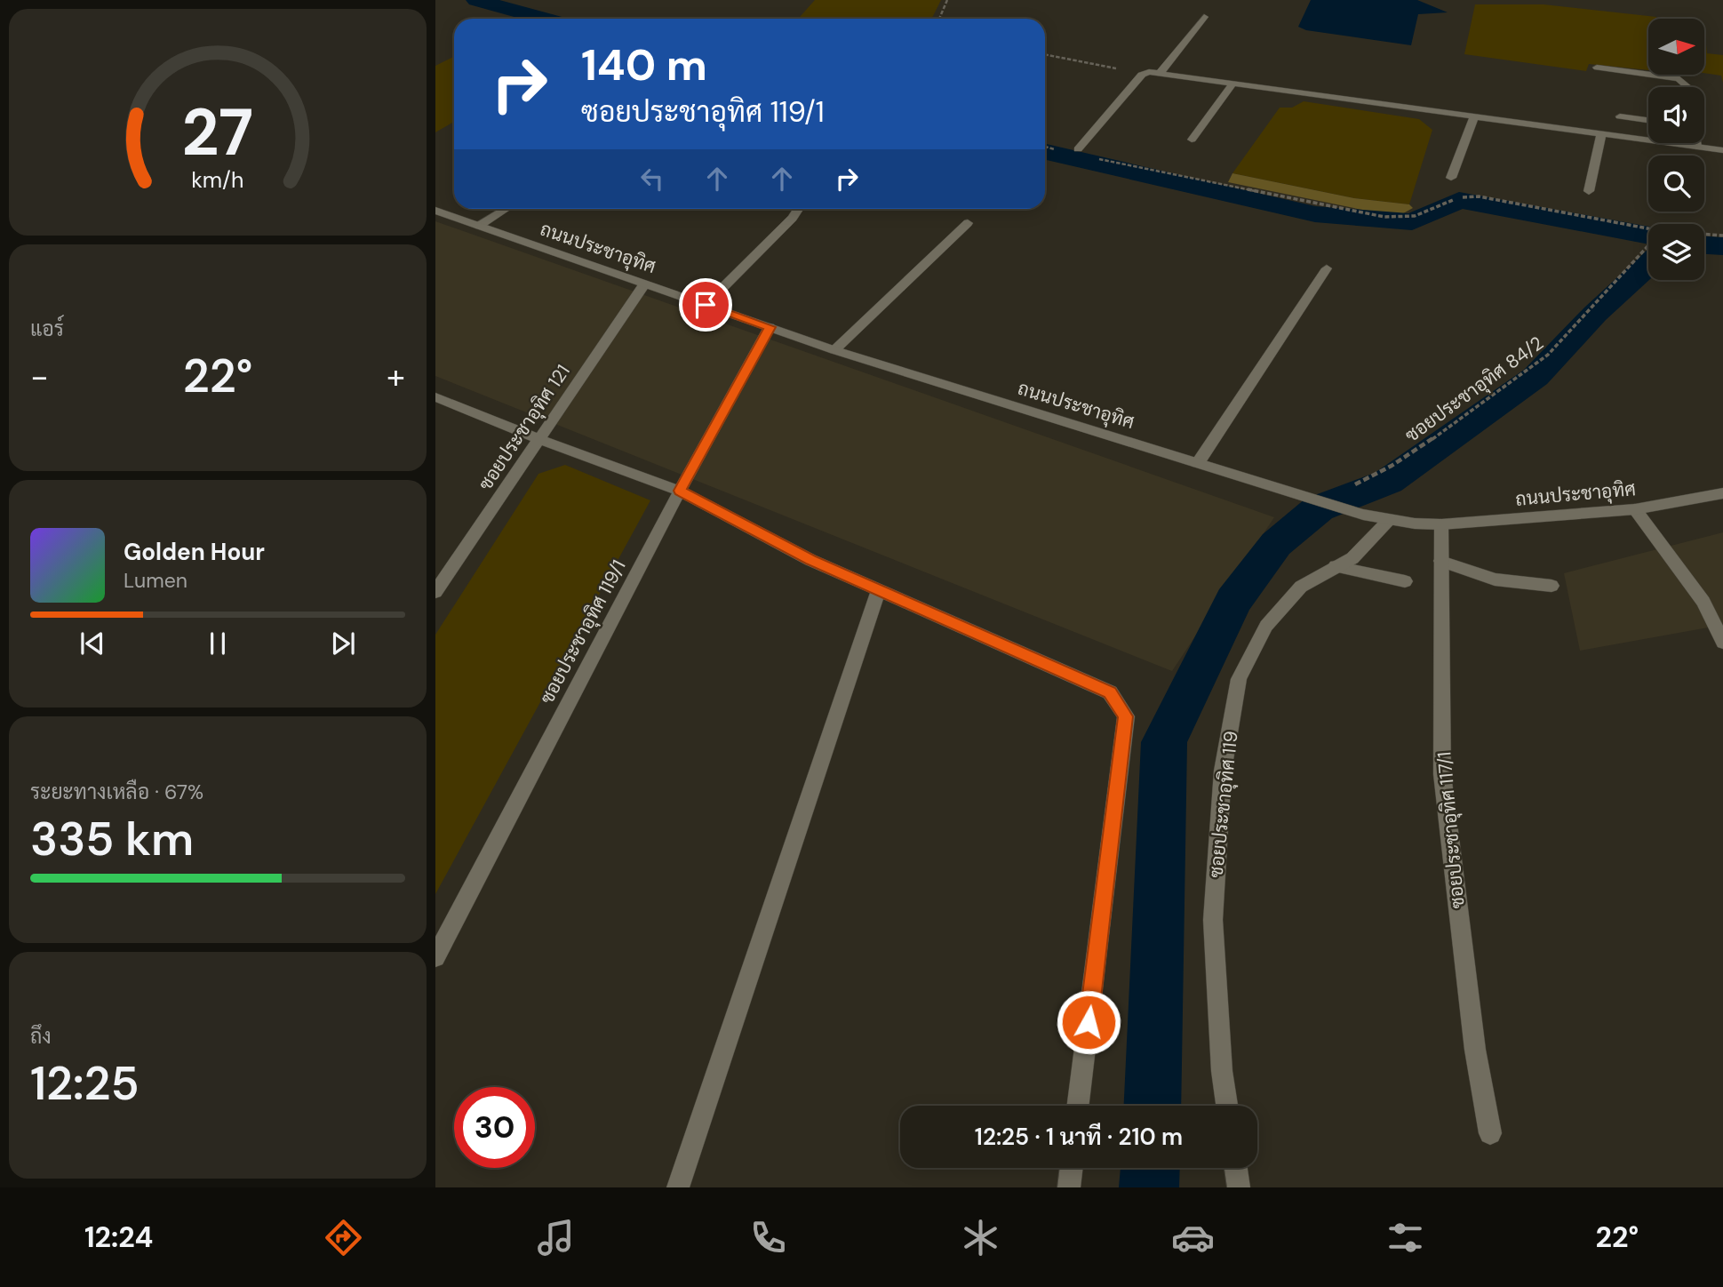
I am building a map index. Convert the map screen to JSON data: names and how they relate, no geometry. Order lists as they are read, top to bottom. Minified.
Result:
{"streets":{"street":["ถนนประชาอุทิศ","ซอยประชาอุทิศ 121","ซอยประชาอุทิศ 119/1","ซอยประชาอุทิศ 119","ซอยประชาอุทิศ 117/1"],"path":["ซอยประชาอุทิศ 84/2"]},"crossings":[["ถนนประชาอุทิศ","ซอยประชาอุทิศ 84/2"],["ถนนประชาอุทิศ","ซอยประชาอุทิศ 121"],["ถนนประชาอุทิศ","ซอยประชาอุทิศ 119/1"],["ถนนประชาอุทิศ","ซอยประชาอุทิศ 119"],["ถนนประชาอุทิศ","ซอยประชาอุทิศ 117/1"]],"north":"right","page":{"turn":["140 m","ซอยประชาอุทิศ 119/1"],"tile":["แอร์",["ระยะทางเหลือ · 67%","335 km"],["ถึง","12:25"]],"heat":["−","22°","+"],"song":["Golden Hour","Lumen"],"limit":"30","trip":"12:25 · 1 นาที · 210 m","tabs":["12:24","22°"],"gauge":["27","km/h"]}}
